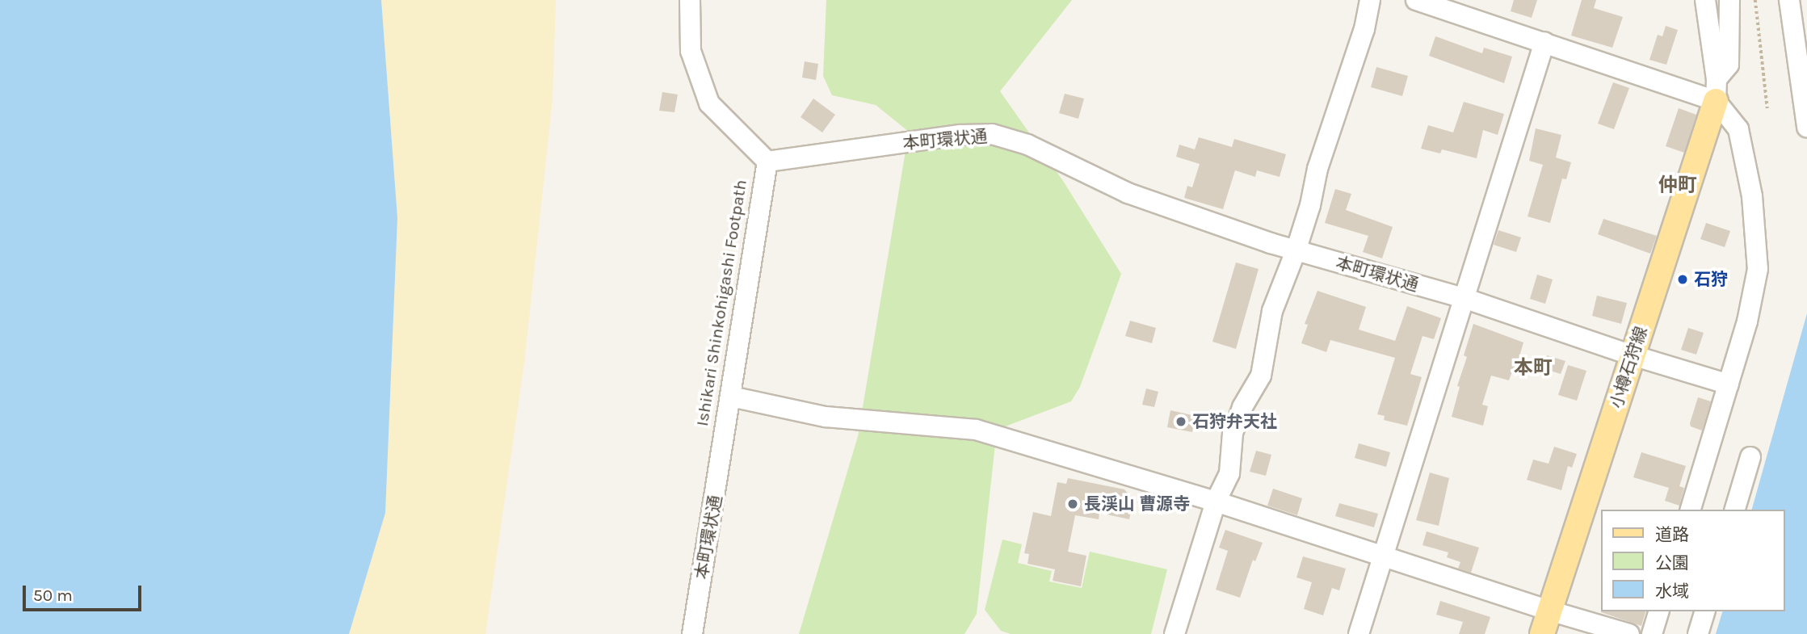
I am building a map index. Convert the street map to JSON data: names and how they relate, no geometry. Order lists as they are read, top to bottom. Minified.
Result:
{"streets":{"main road":["小樽石狩線"],"street":["本町環状通"]},"crossings":[["本町環状通","小樽石狩線"]],"districts":["仲町","本町"],"places":["石狩","石狩弁天社","長渓山 曹源寺"],"legend":["道路","公園","水域"],"scale_bar":"50 m"}
